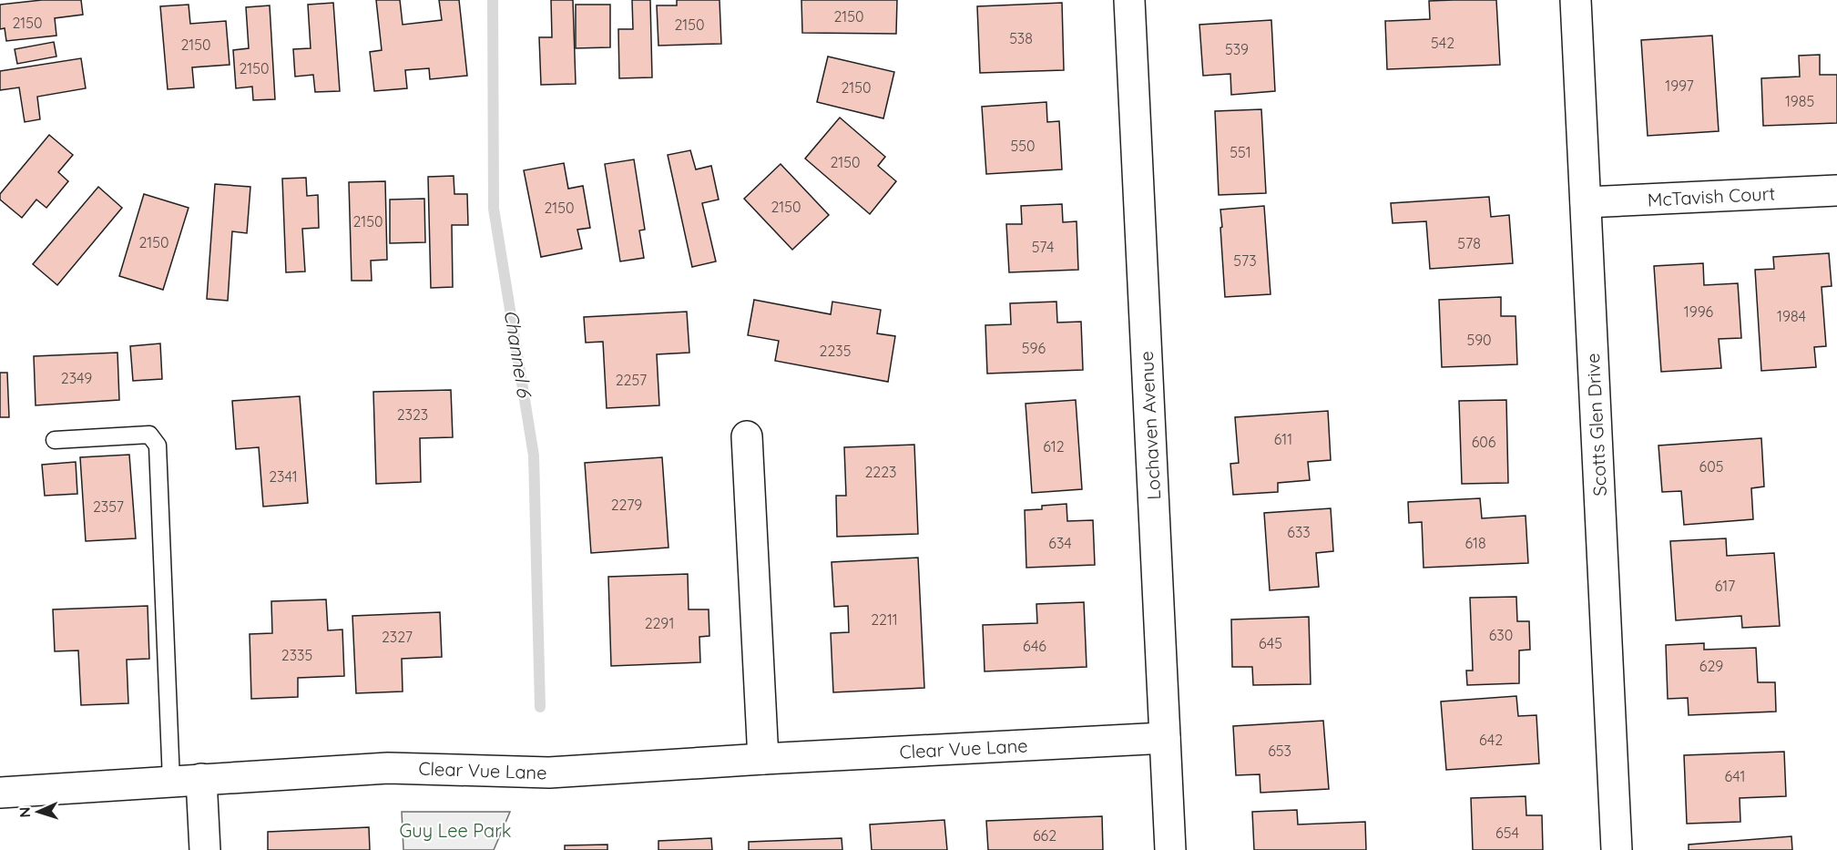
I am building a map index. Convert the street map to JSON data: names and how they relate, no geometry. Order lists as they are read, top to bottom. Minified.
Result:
{"streets":{"street":["McTavish Court","Scotts Glen Drive","Lochaven Avenue","Clear Vue Lane"]},"crossings":[["McTavish Court","Scotts Glen Drive"],["Lochaven Avenue","Clear Vue Lane"]],"water":["Channel 6"],"parks":["Guy Lee Park"],"house_numbers":["2150","2150","2150","538","542","2150","539","2150","1997","2150","1985","550","551","2150","2150","2150","2150","2150","578","574","573","1996","1984","590","596","2235","2349","2257","2323","611","606","612","605","2223","2341","2279","2357","633","634","618","617","2211","2291","630","2327","645","646","2335","629","642","653","641","654","662"],"north":"left"}
